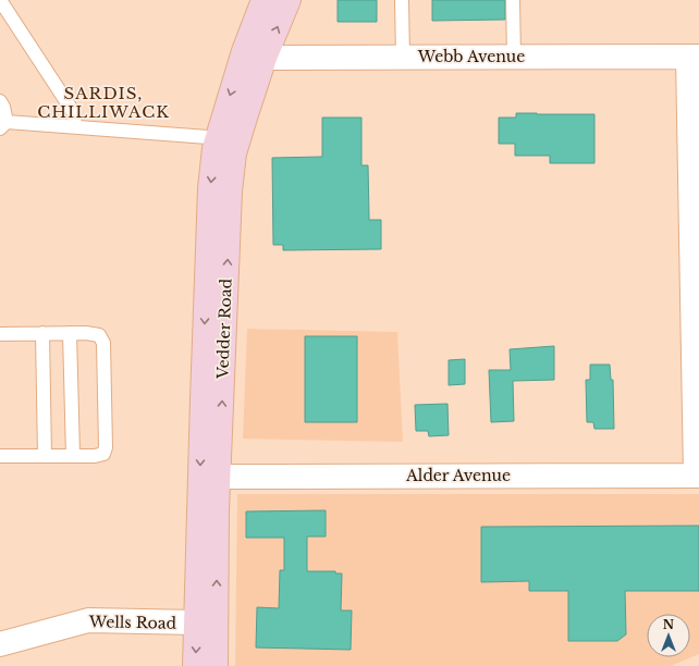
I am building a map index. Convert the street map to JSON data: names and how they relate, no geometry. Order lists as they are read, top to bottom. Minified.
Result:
{"streets":{"main road":["Vedder Road"],"street":["Webb Avenue","Alder Avenue","Wells Road"]},"crossings":[["Webb Avenue","Vedder Road"],["Vedder Road","Alder Avenue"],["Vedder Road","Wells Road"]],"districts":["SARDIS, CHILLIWACK"],"north":"top"}
